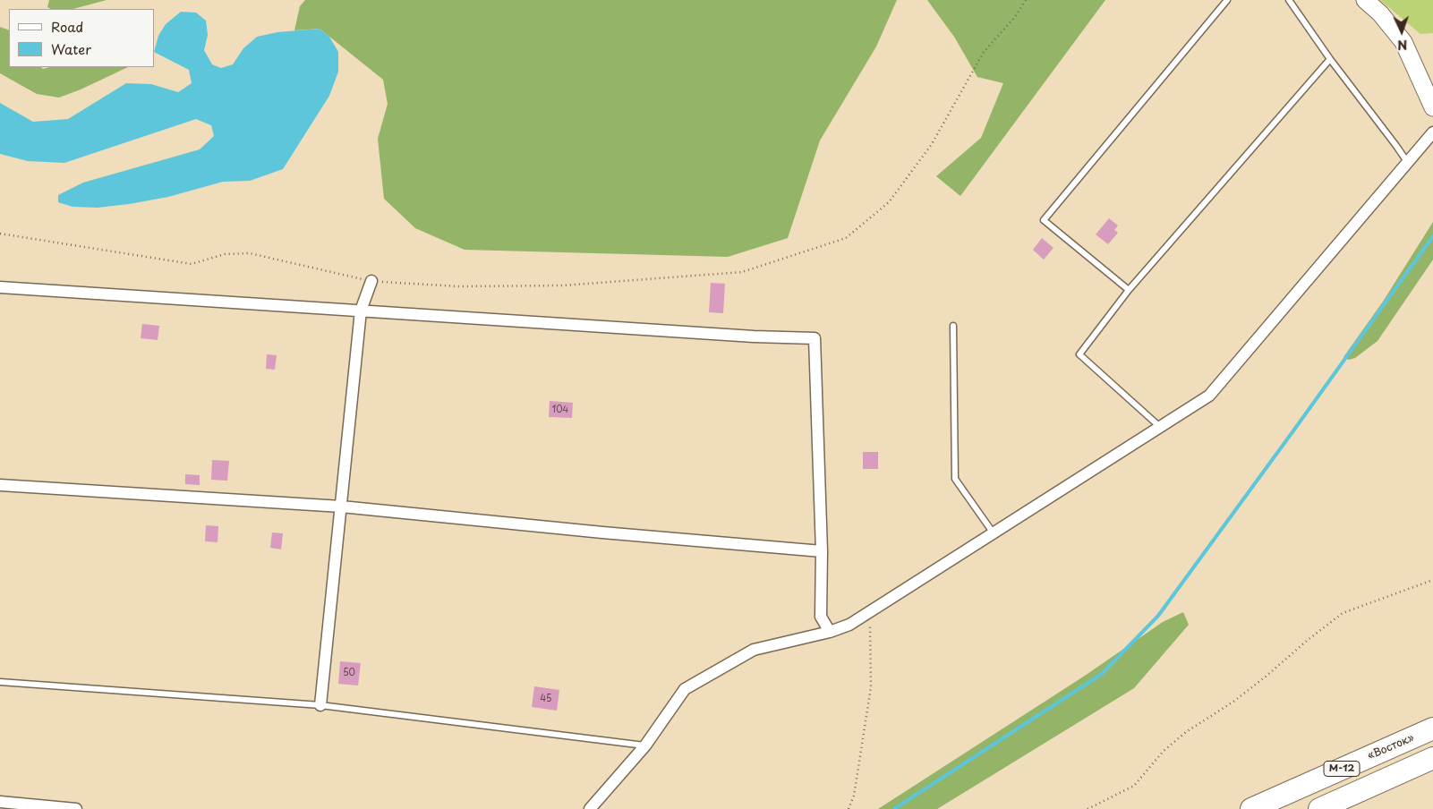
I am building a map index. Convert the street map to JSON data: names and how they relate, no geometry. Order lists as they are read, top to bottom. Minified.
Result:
{"streets":{"highway":["«Восток»","М-12"]},"house_numbers":["104","50","45"],"legend":["Road","Water"],"north":"bottom"}
